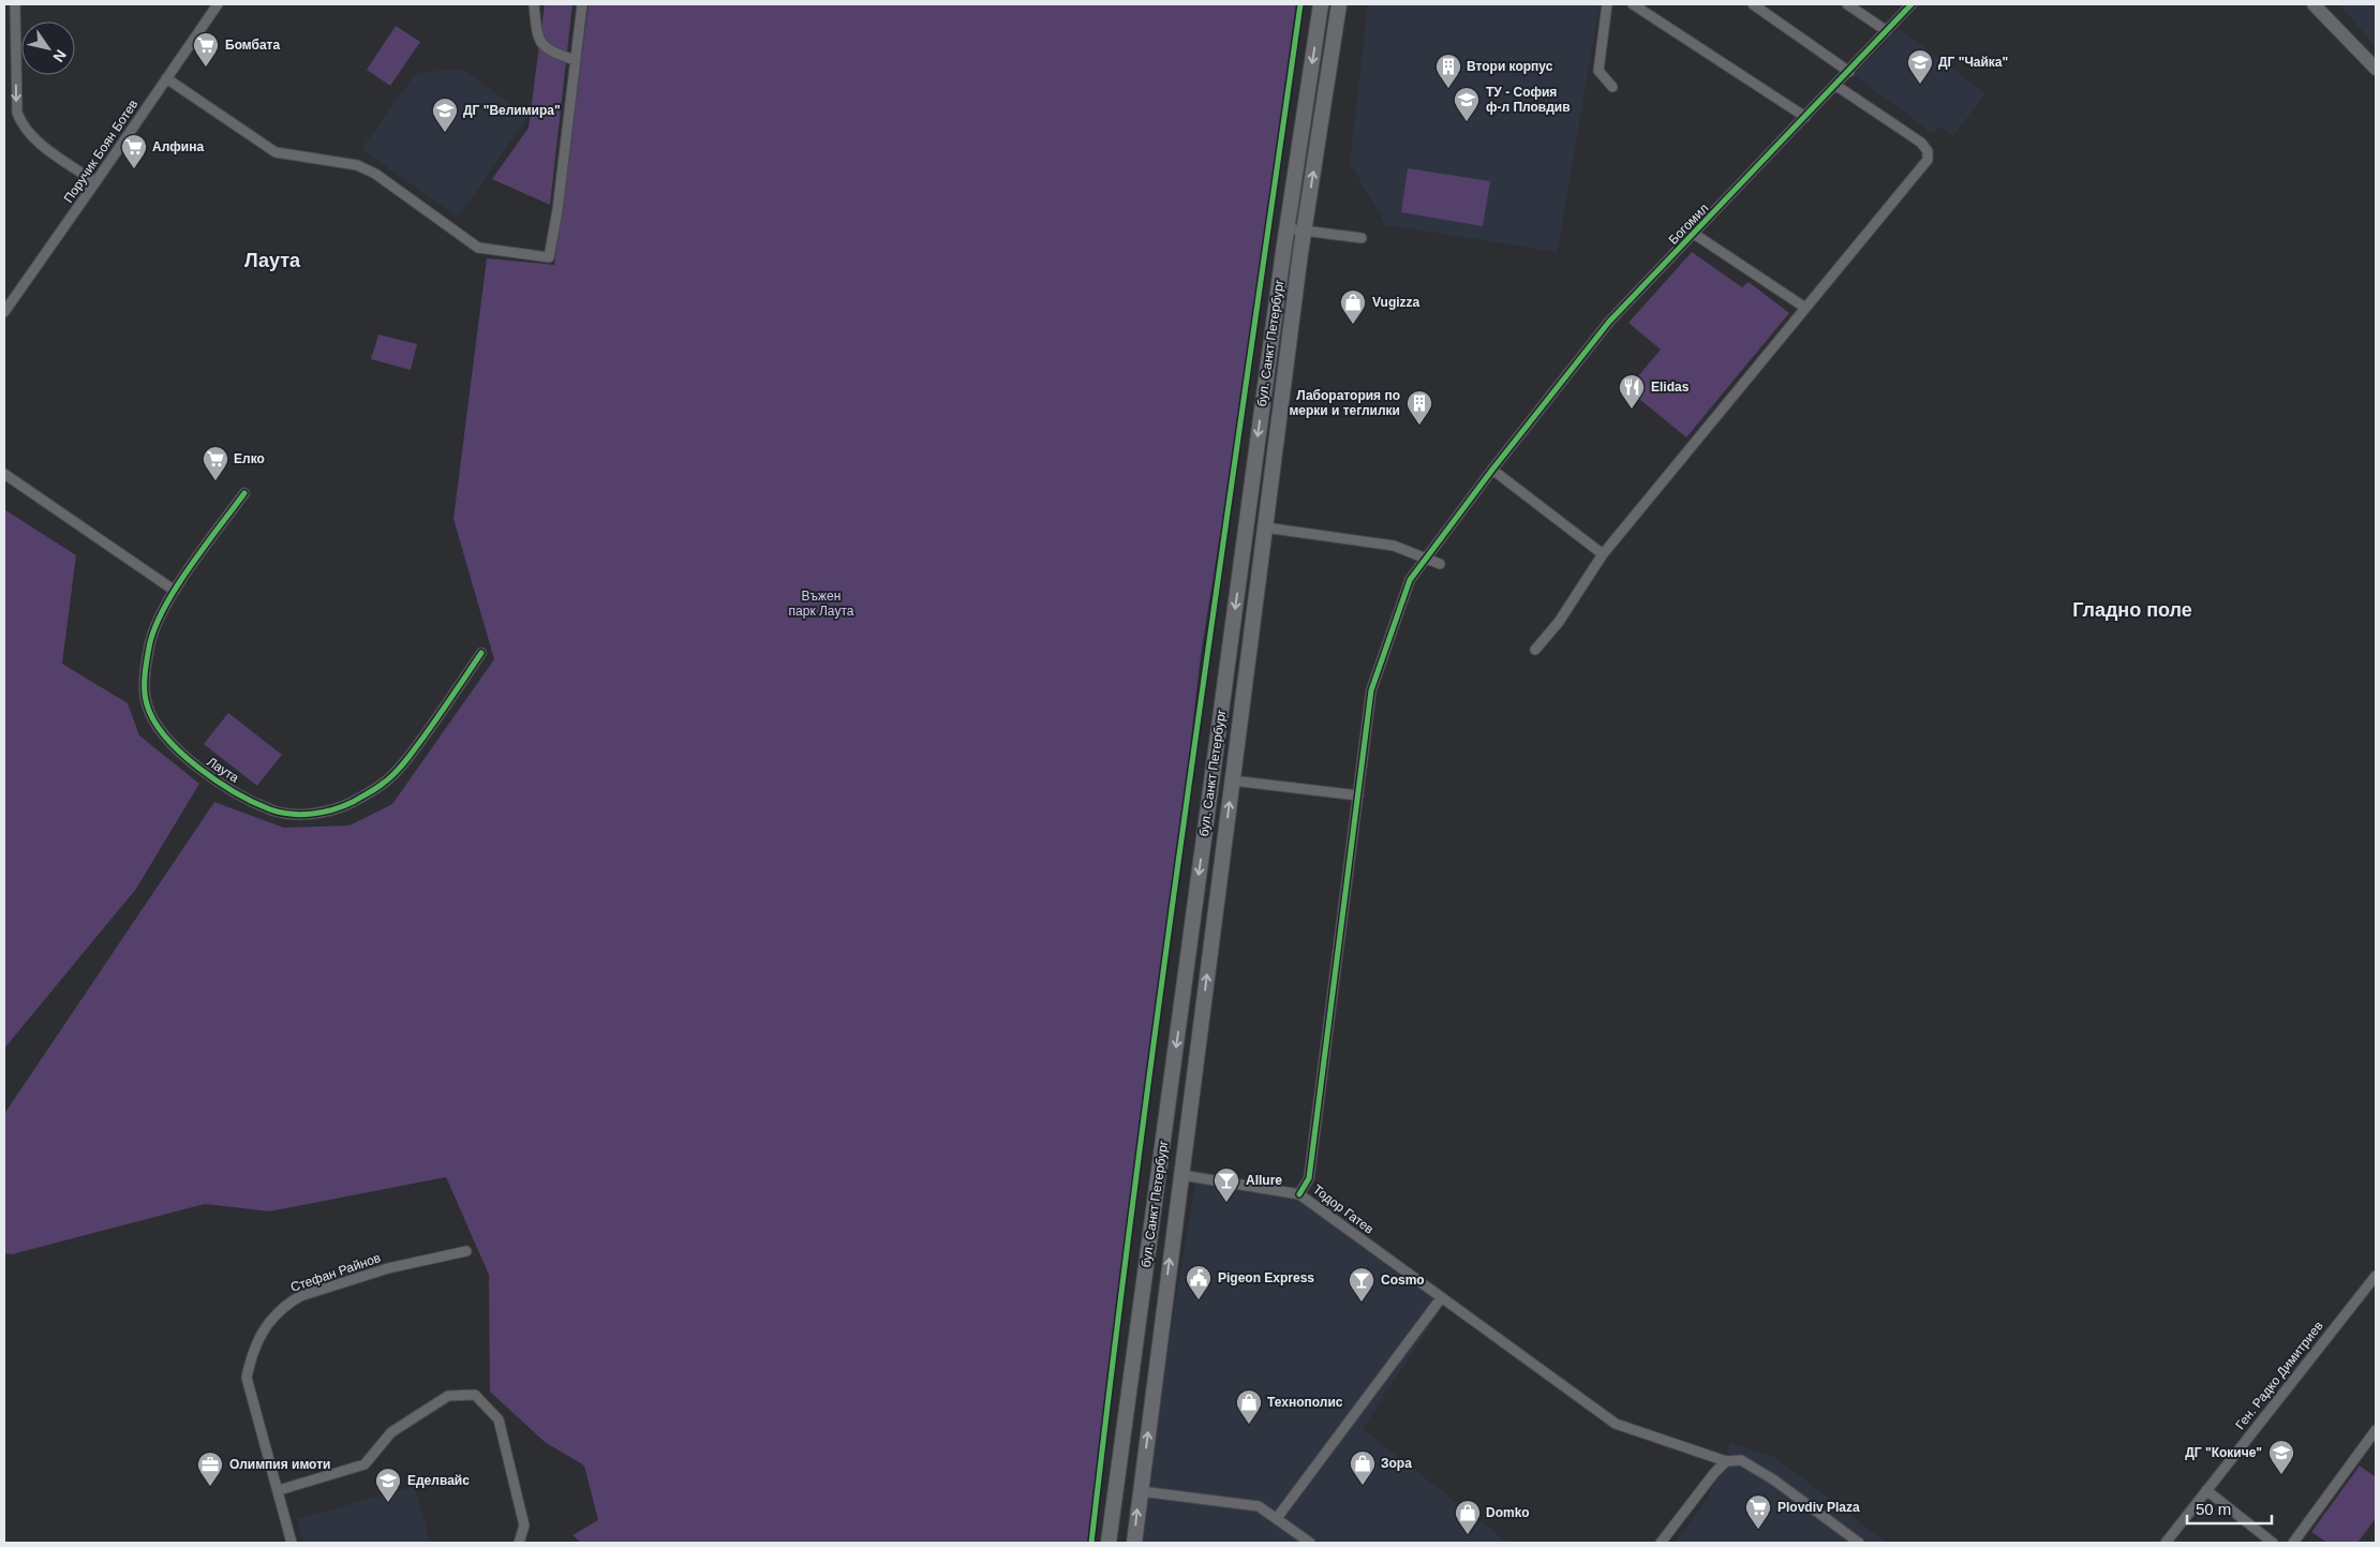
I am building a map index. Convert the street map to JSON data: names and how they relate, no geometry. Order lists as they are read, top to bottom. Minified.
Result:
{"streets":{"main road":["бул. Санкт Петербург"],"street":["Поручик Боян Ботев","Богомил","Лаута","Тодор Гатев","Стефан Райнов","Ген. Радко Димитриев"]},"crossings":[["Богомил","Тодор Гатев"],["бул. Санкт Петербург","Тодор Гатев"]],"districts":["Лаута","Гладно поле"],"parks":["Въжен парк Лаута"],"places":{"supermarket":["Бомбата","Алфина","Елко","Plovdiv Plaza"],"school or university":["ДГ \"Чайка\"","ТУ - София ф-л Пловдив","ДГ \"Велимира\"","ДГ \"Кокиче\"","Еделвайс"],"building":["Втори корпус","Лаборатория по мерки и теглилки"],"shop":["Vugizza","Технополис","Зора","Domko"],"restaurant":["Elidas"],"bar":["Allure","Cosmo"],"public building":["Pigeon Express"],"office":["Олимпия имоти"]},"scale_bar":"50 m","north":"bottom right"}
